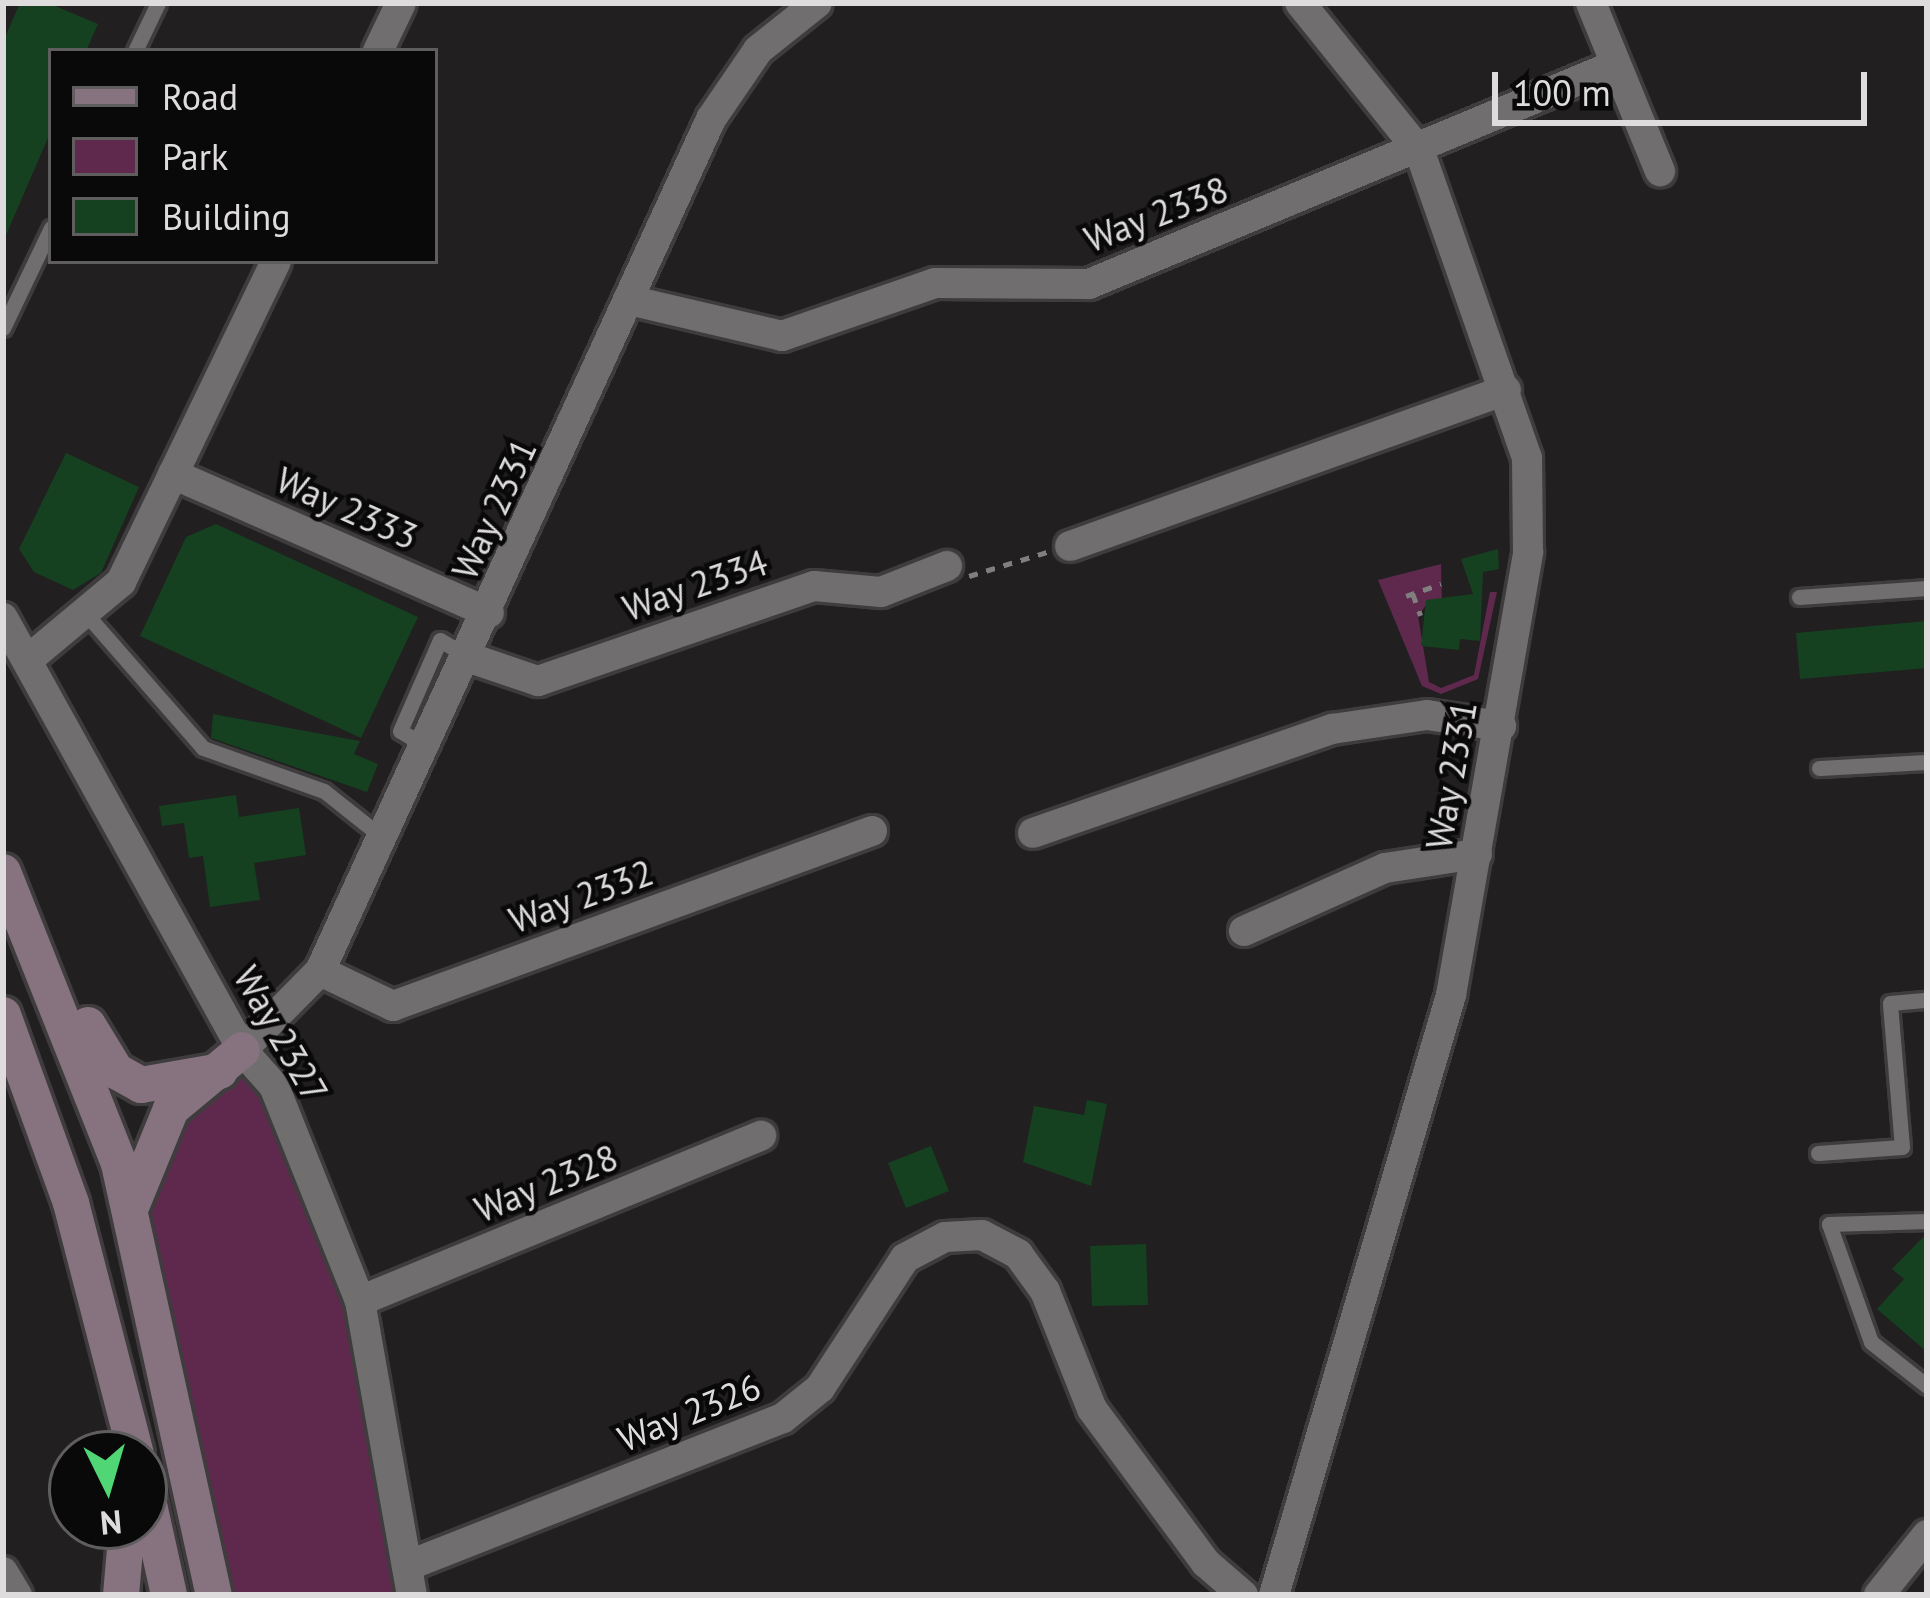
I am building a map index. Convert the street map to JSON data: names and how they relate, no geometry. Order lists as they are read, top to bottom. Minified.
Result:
{"streets":{"street":["Way 2338","Way 2333","Way 2331","Way 2334","Way 2332","Way 2327","Way 2328","Way 2326"]},"crossings":[["Way 2338","Way 2331"],["Way 2333","Way 2331"],["Way 2331","Way 2334"],["Way 2331","Way 2332"],["Way 2331","Way 2327"],["Way 2327","Way 2328"],["Way 2327","Way 2326"]],"legend":["Road","Park","Building"],"scale_bar":"100 m","north":"bottom"}
